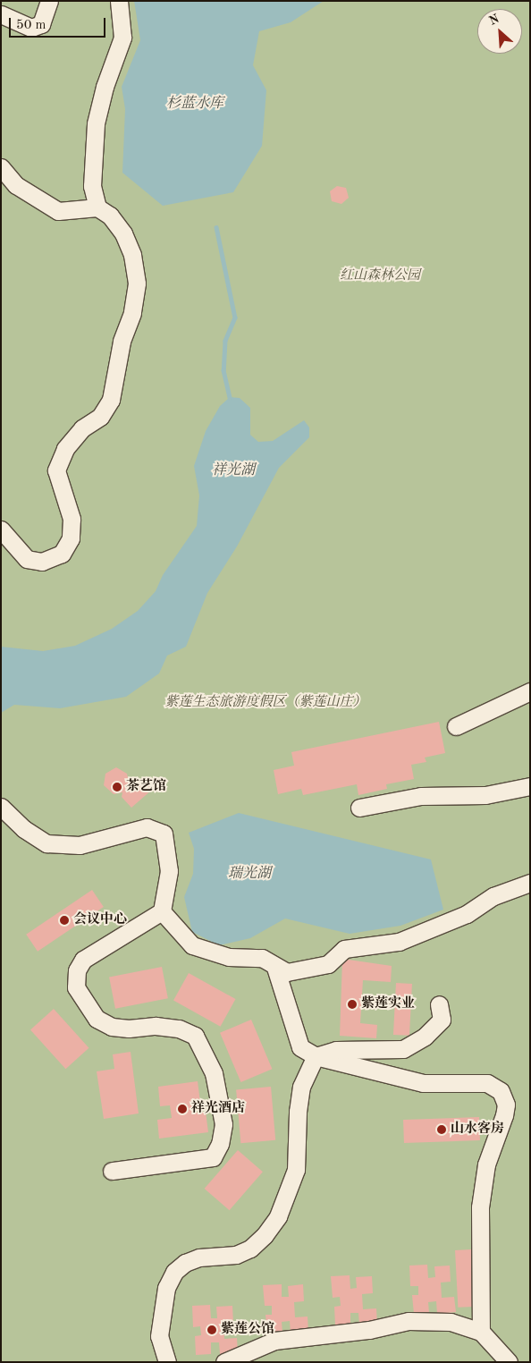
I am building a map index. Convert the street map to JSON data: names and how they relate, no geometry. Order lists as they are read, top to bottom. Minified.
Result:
{"water":["杉蓝水库","祥光湖","瑞光湖"],"parks":["红山森林公园","紫莲生态旅游度假区（紫莲山庄）"],"places":["茶艺馆","会议中心","紫莲实业","祥光酒店","山水客房","紫莲公馆"],"scale_bar":"50 m","north":"top left"}
